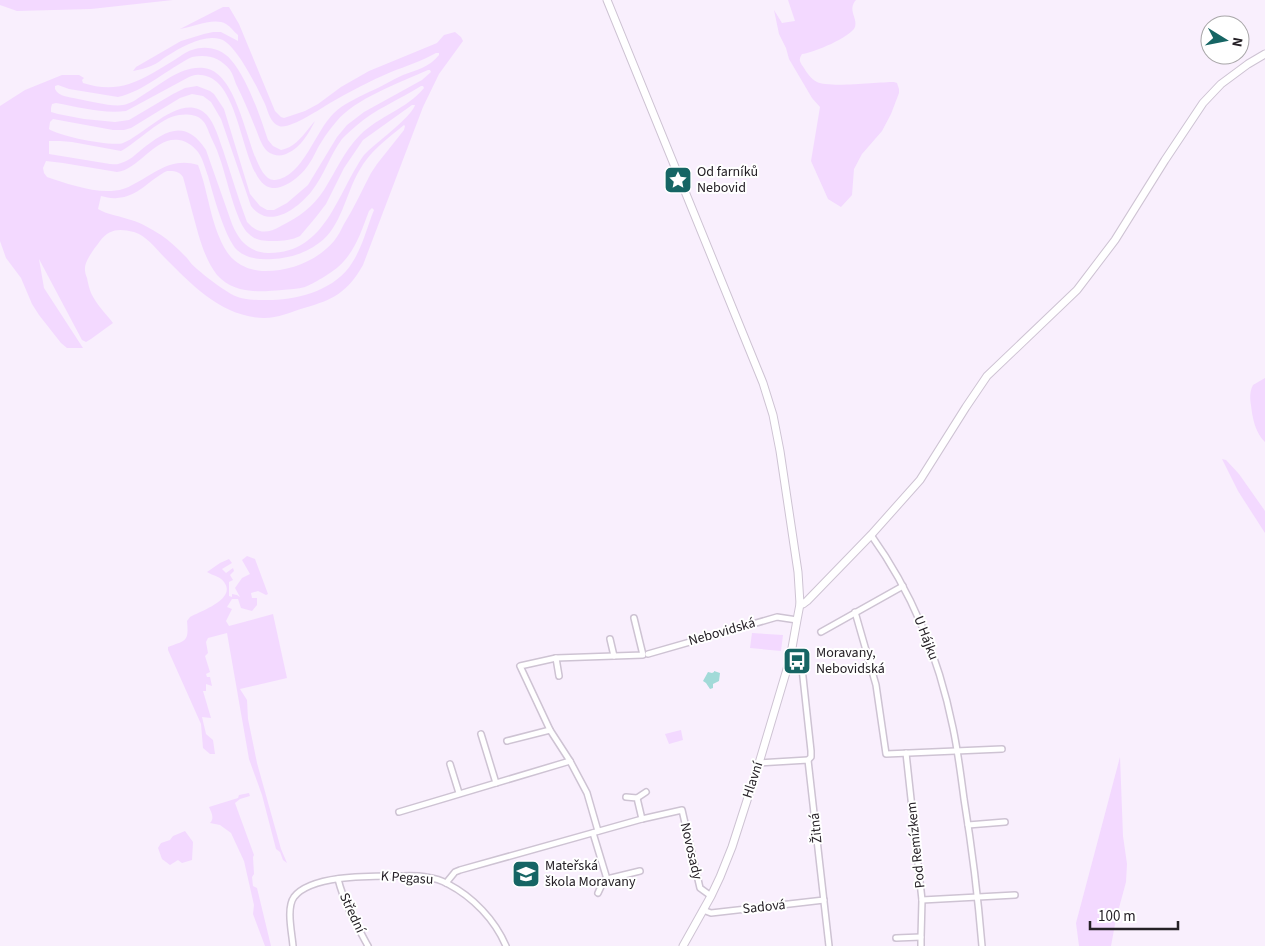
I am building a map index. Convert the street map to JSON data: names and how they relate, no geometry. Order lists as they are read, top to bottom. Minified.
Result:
{"streets":{"street":["Nebovidská","U Hájku","Hlavní","Žitná","Pod Remízkem","Novosady","K Pegasu","Sadová","Střední"]},"crossings":[["Nebovidská","Hlavní"],["Hlavní","Novosady"],["Hlavní","Sadová"],["Žitná","Sadová"],["Novosady","K Pegasu"],["K Pegasu","Střední"]],"places":{"place":["Od farníků Nebovid"],"bus stop":["Moravany, Nebovidská"],"school or university":["Mateřská škola Moravany"]},"scale_bar":"100 m","north":"right"}
